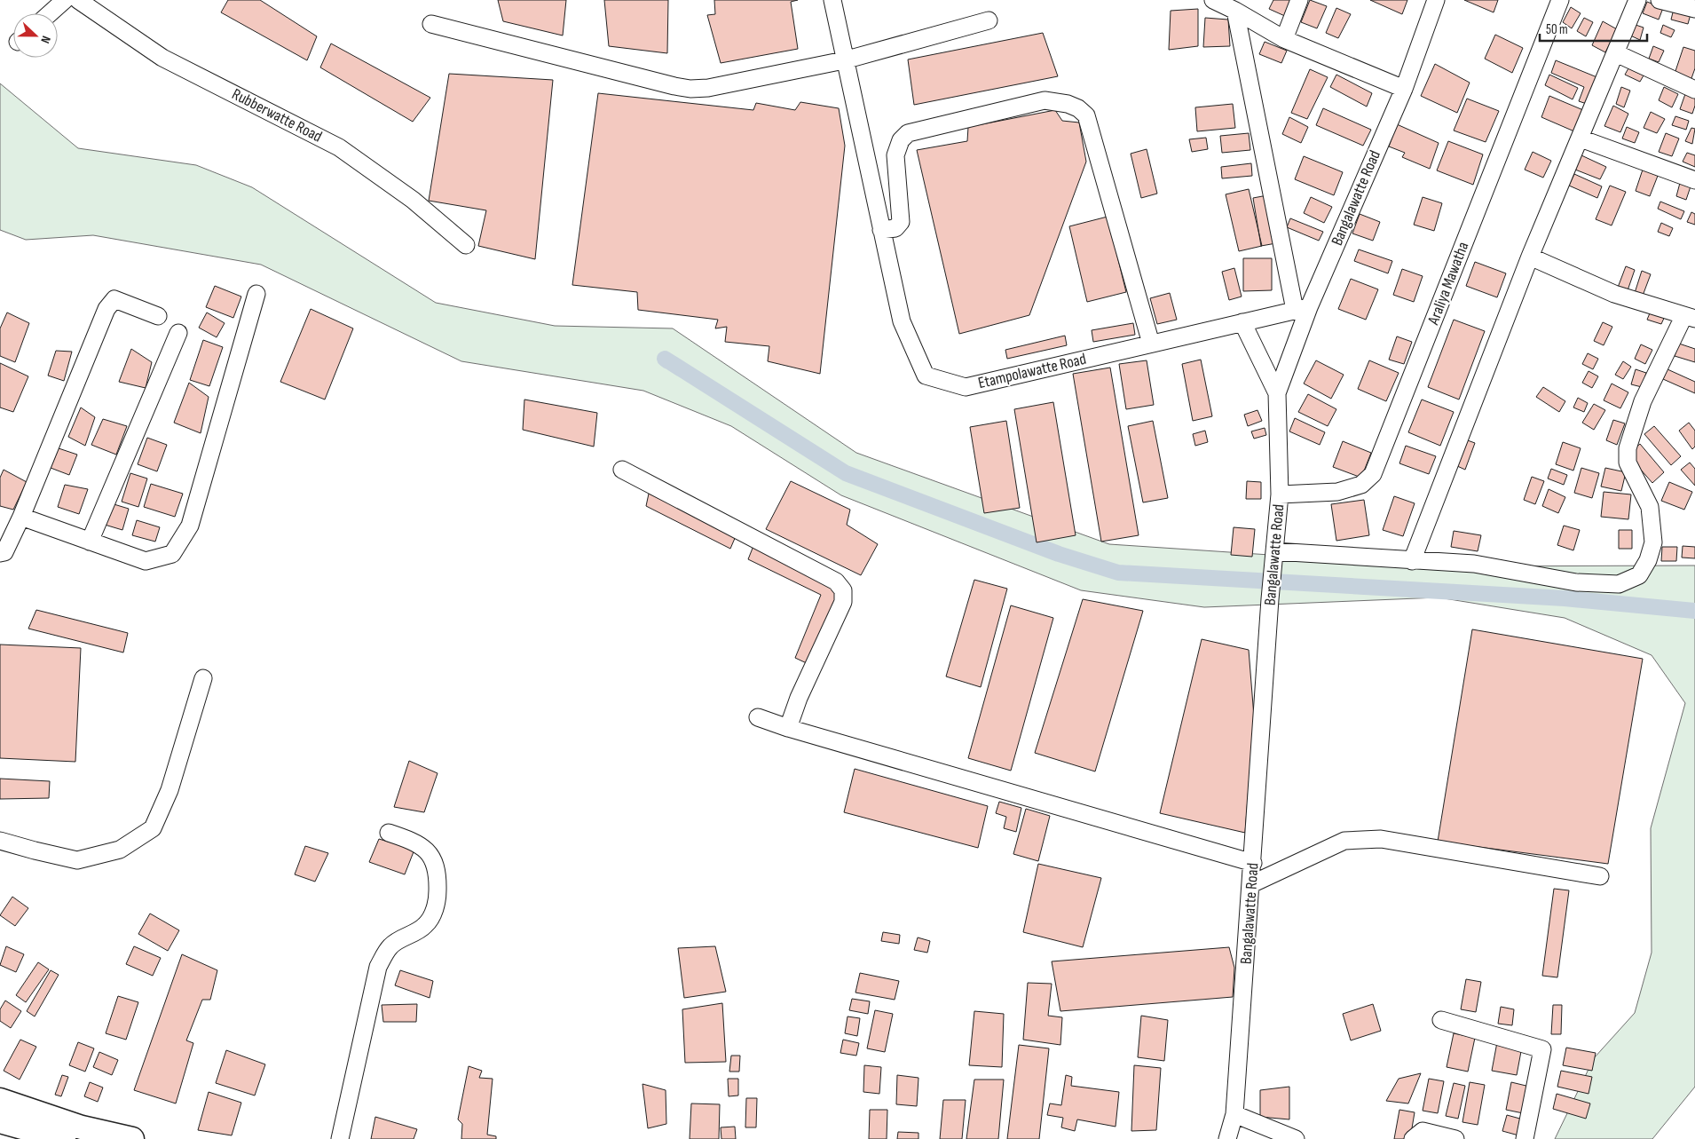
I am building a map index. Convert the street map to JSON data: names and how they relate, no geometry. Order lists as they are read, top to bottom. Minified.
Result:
{"streets":{"street":["Rubberwatte Road","Bangalawatte Road","Araliya Mawatha","Etampolawatte Road"]},"crossings":[["Bangalawatte Road","Araliya Mawatha"],["Bangalawatte Road","Etampolawatte Road"]],"scale_bar":"50 m","north":"right"}
